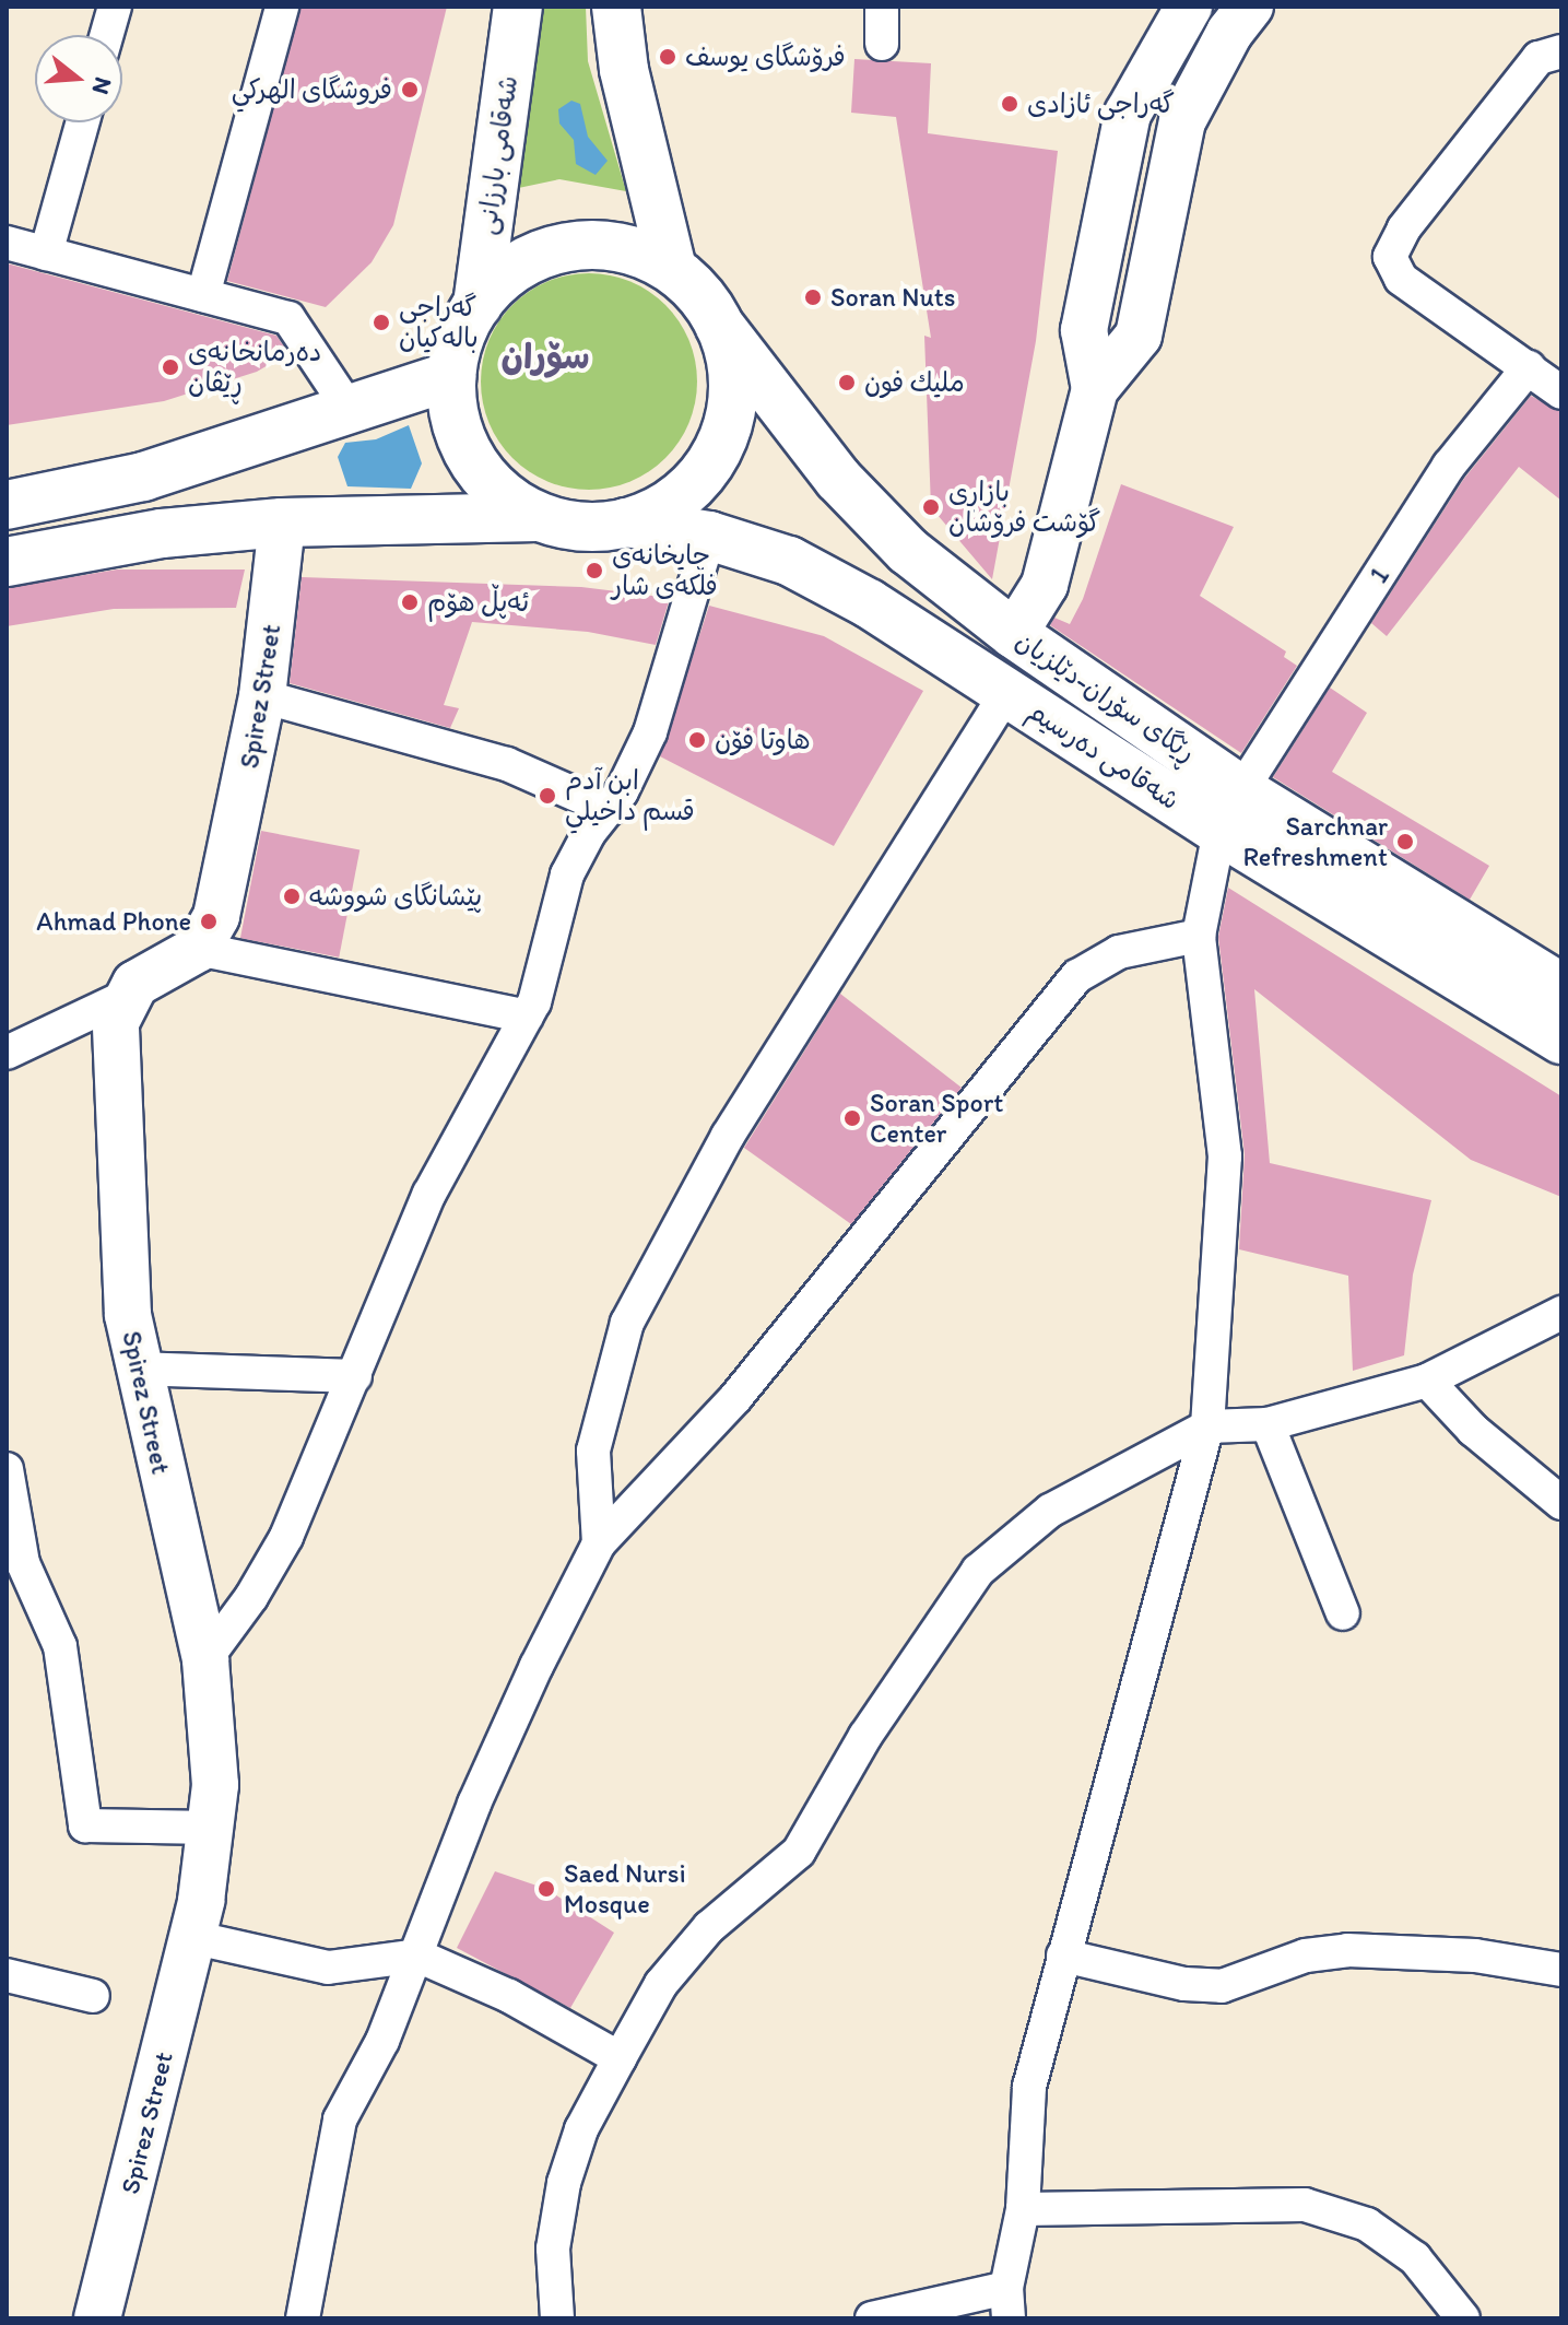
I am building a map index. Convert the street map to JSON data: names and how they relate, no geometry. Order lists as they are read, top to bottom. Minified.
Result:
{"streets":{"main road":["شەقامی بارزانی","Spirez Street","ڕێگای سۆران-دێلزیان","شەقامی دەرسیم"],"street":["1"]},"crossings":[["شەقامی بارزانی","ڕێگای سۆران-دێلزیان"],["شەقامی بارزانی","شەقامی دەرسیم"],["1","ڕێگای سۆران-دێلزیان"],["1","شەقامی دەرسیم"],["ڕێگای سۆران-دێلزیان","شەقامی دەرسیم"]],"districts":["سۆران"],"places":["فرۆشگای یوسف","فروشگای الهركي","گەراجی ئازادی","Soran Nuts","گەراجی بالەکیان","دەرمانخانەی ڕێڤان","مليك فون","بازاڕی گۆشت فرۆشان","چایخانەی فلکەی شار","ئەپڵ هۆم","هاوتا فۆن","ابن آدم قسم داخيلي","Sarchnar Refreshment","پێشانگای شووشە","Ahmad Phone","Soran Sport Center","Saed Nursi Mosque"],"north":"right"}
